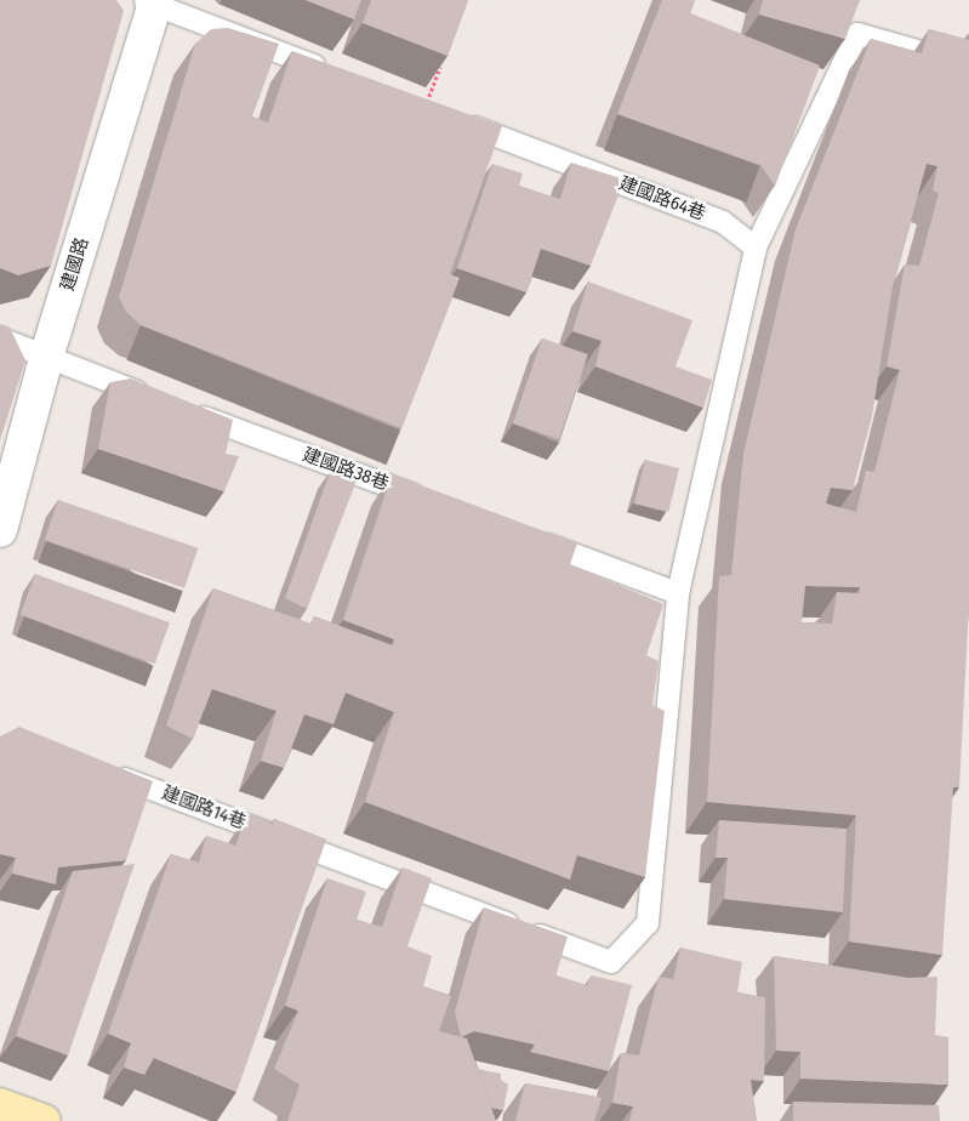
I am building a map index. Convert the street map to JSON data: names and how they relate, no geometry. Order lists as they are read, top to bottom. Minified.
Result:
{"streets":{"street":["建國路"],"lane":["建國路64巷","建國路38巷","建國路14巷"]}}
